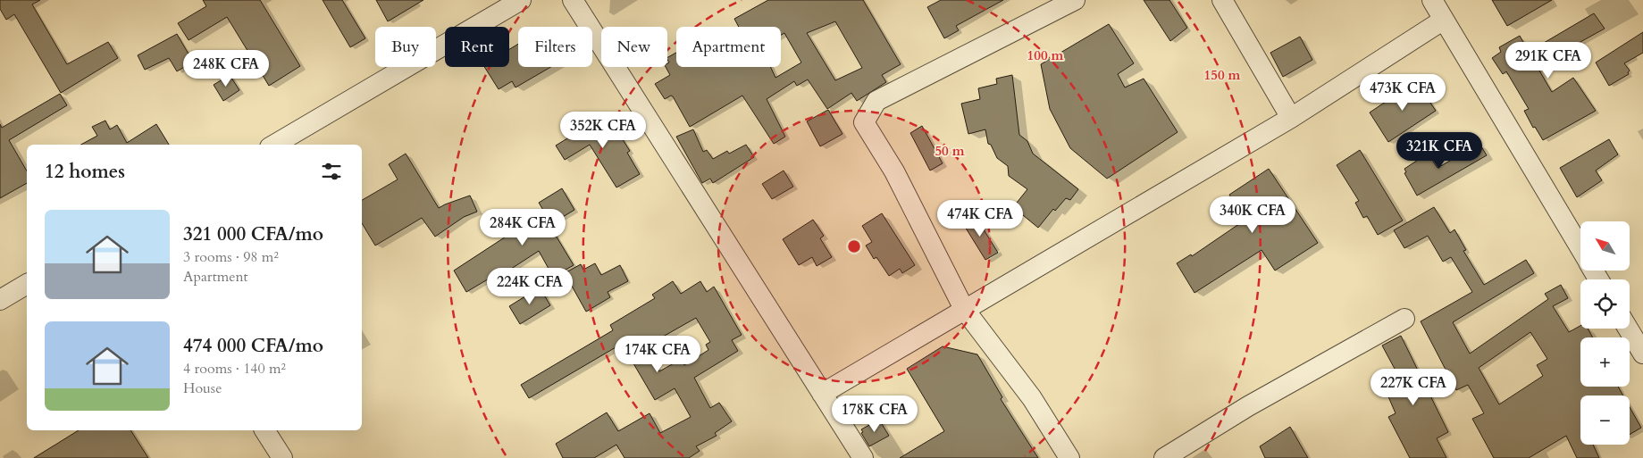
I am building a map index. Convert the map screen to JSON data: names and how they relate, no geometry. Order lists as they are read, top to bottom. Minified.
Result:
{"north":"top left","page":{"chip":["Buy","Rent","Filters","New","Apartment"],"price":["291K CFA","248K CFA","473K CFA","352K CFA","321K CFA","340K CFA","474K CFA","284K CFA","224K CFA","174K CFA","227K CFA","178K CFA"],"heading":"12 homes","list":[{"name":"321 000 CFA/mo","note":"3 rooms · 98 m² · Apartment"},{"name":"474 000 CFA/mo","note":"4 rooms · 140 m² · House"}],"map_buttons":["+","−"]},"rings":["100 m","150 m","50 m"]}
